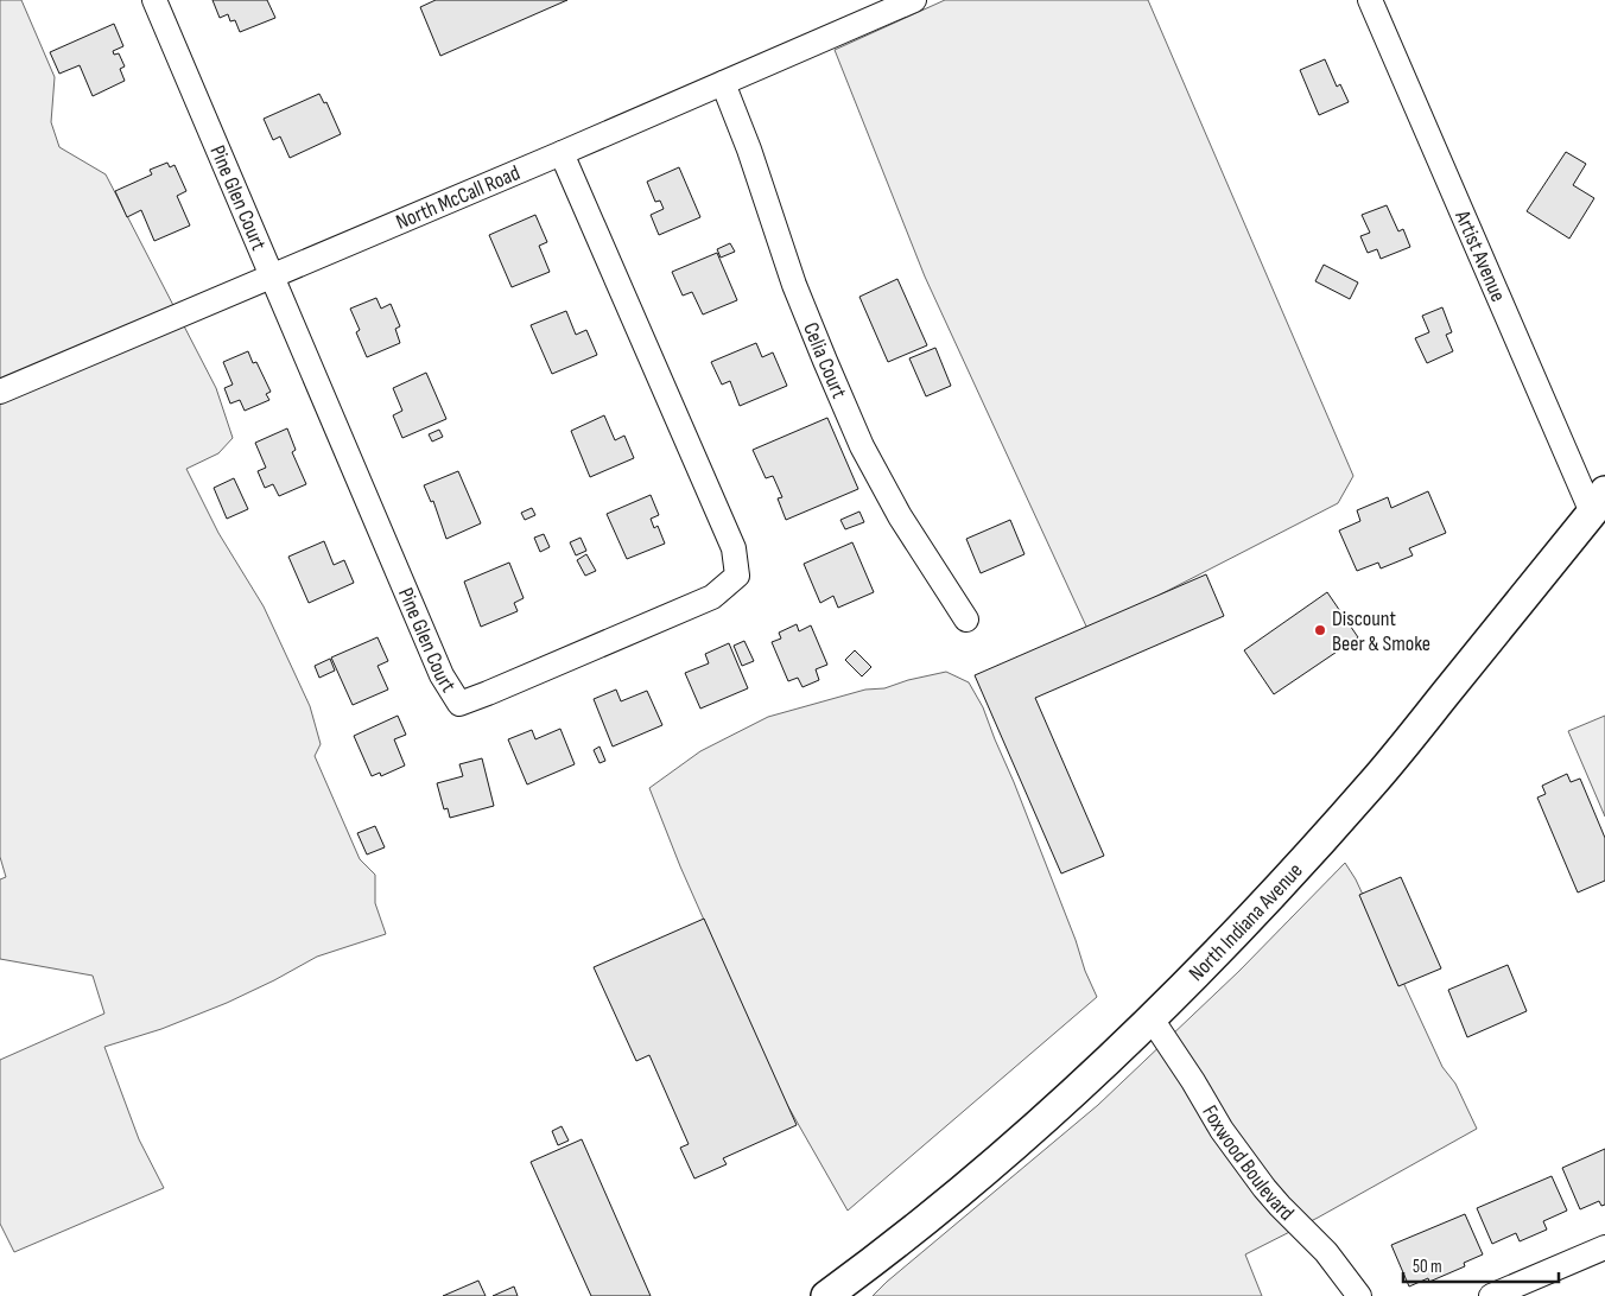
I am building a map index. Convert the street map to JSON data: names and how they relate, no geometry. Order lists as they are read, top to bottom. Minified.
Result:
{"streets":{"main road":["North Indiana Avenue"],"street":["North McCall Road","Pine Glen Court","Artist Avenue","Celia Court","Foxwood Boulevard"]},"crossings":[["North McCall Road","Pine Glen Court"],["North McCall Road","Celia Court"],["Artist Avenue","North Indiana Avenue"],["North Indiana Avenue","Foxwood Boulevard"]],"places":["Discount Beer & Smoke"],"scale_bar":"50 m"}
